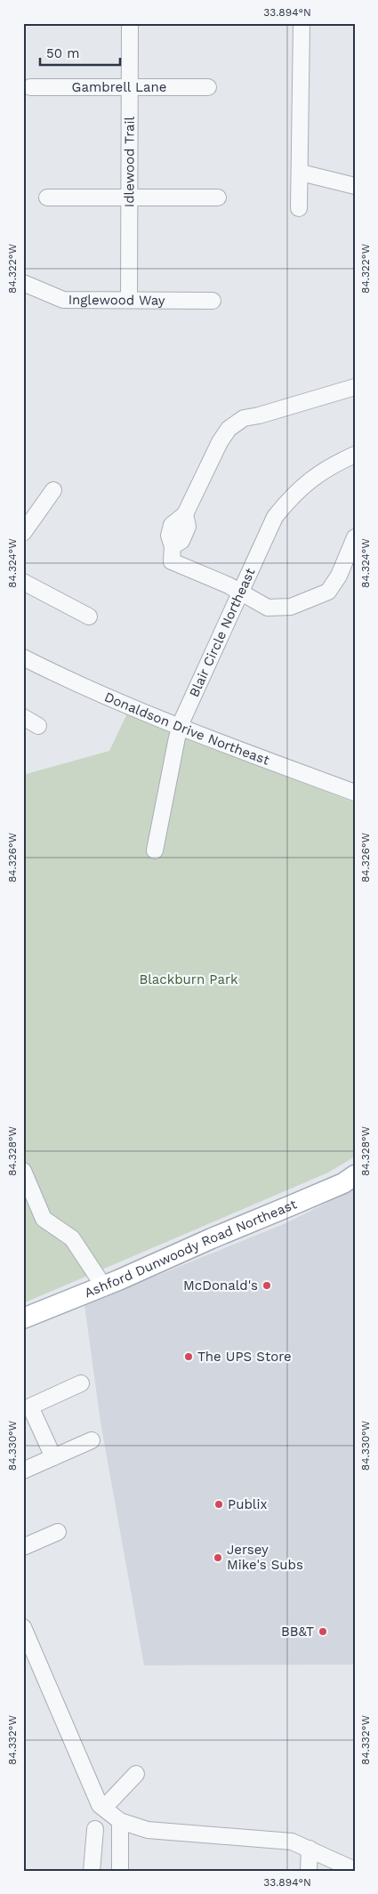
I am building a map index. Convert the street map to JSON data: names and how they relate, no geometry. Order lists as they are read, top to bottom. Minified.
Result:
{"streets":{"main road":["Ashford Dunwoody Road Northeast"],"street":["Gambrell Lane","Idlewood Trail","Inglewood Way","Blair Circle Northeast","Donaldson Drive Northeast"]},"crossings":[["Gambrell Lane","Idlewood Trail"],["Idlewood Trail","Inglewood Way"],["Blair Circle Northeast","Donaldson Drive Northeast"]],"parks":["Blackburn Park"],"places":["McDonald's","The UPS Store","Publix","Jersey Mike's Subs","BB&T"],"scale_bar":"50 m","coordinates":["33.894°N","84.322°W","84.324°W","84.326°W","84.328°W","84.330°W","84.332°W"]}
